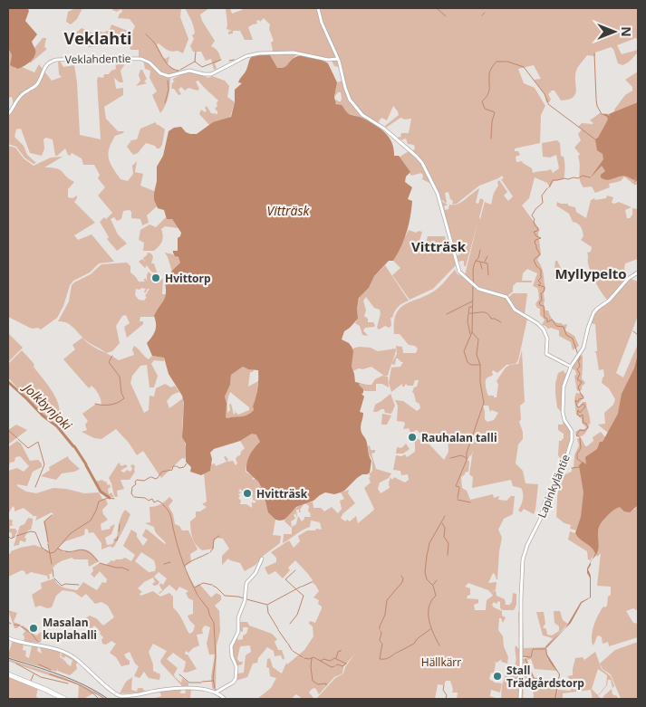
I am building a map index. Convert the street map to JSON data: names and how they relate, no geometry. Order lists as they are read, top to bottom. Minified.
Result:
{"streets":{"street":["Veklahdentie","Lapinkyläntie"]},"districts":["Veklahti","Vitträsk","Myllypelto"],"water":["Vitträsk","Jolkbynjoki"],"parks":["Hällkärr"],"places":["Hvittorp","Rauhalan talli","Hvitträsk","Masalan kuplahalli","Stall Trädgårdstorp"],"north":"right"}
